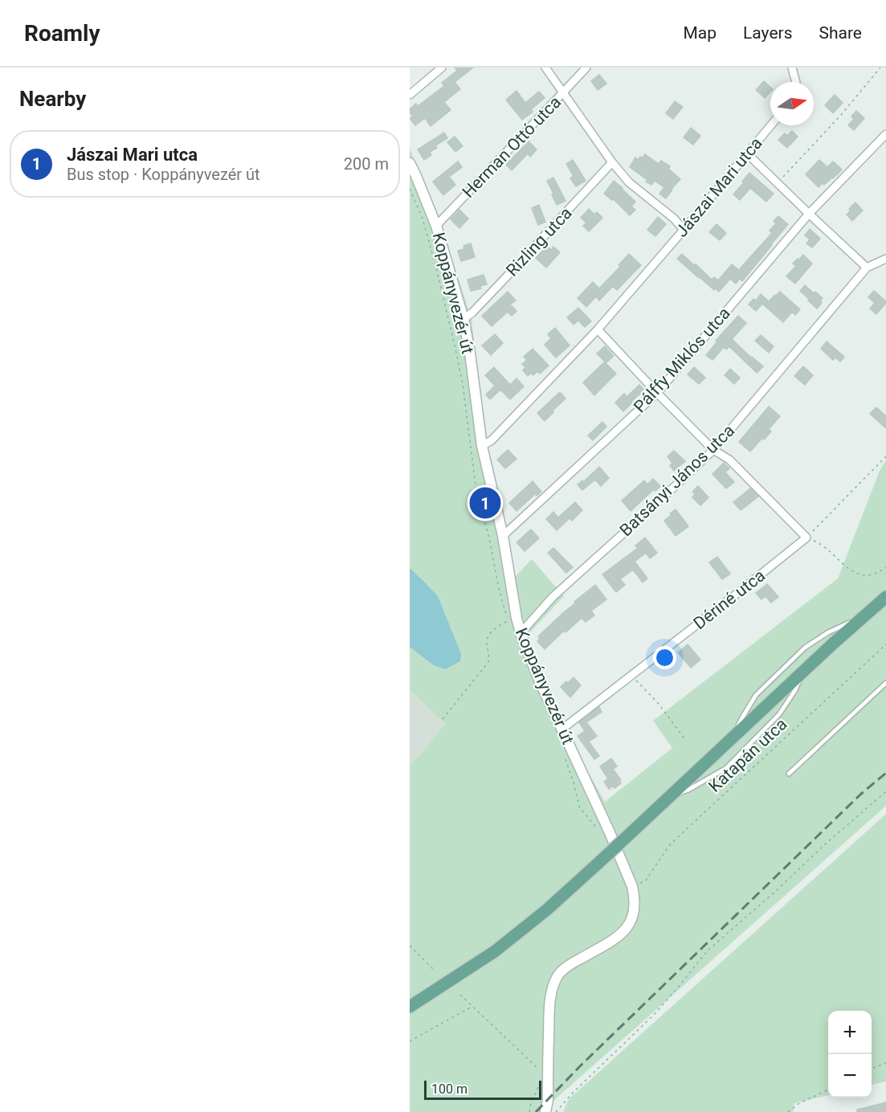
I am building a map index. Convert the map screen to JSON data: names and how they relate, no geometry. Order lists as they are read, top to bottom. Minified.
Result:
{"streets":{"street":["Herman Ottó utca","Jászai Mari utca","Rizling utca","Koppányvezér út","Pálffy Miklós utca","Batsányi János utca","Dériné utca"],"path":["Katapán utca"]},"crossings":[["Herman Ottó utca","Koppányvezér út"],["Jászai Mari utca","Koppányvezér út"],["Rizling utca","Koppányvezér út"],["Koppányvezér út","Pálffy Miklós utca"],["Koppányvezér út","Batsányi János utca"],["Koppányvezér út","Dériné utca"],["Koppányvezér út","Katapán utca"]],"scale_bar":"100 m","north":"right","page":{"header":"Roamly","nav":["Map","Layers","Share"],"heading":"Nearby","list":[{"mark":"1","name":"Jászai Mari utca","note":"Bus stop · Koppányvezér út","value":"200 m"}],"pins":"1","map_buttons":["+","−"],"scale":"100 m"}}
